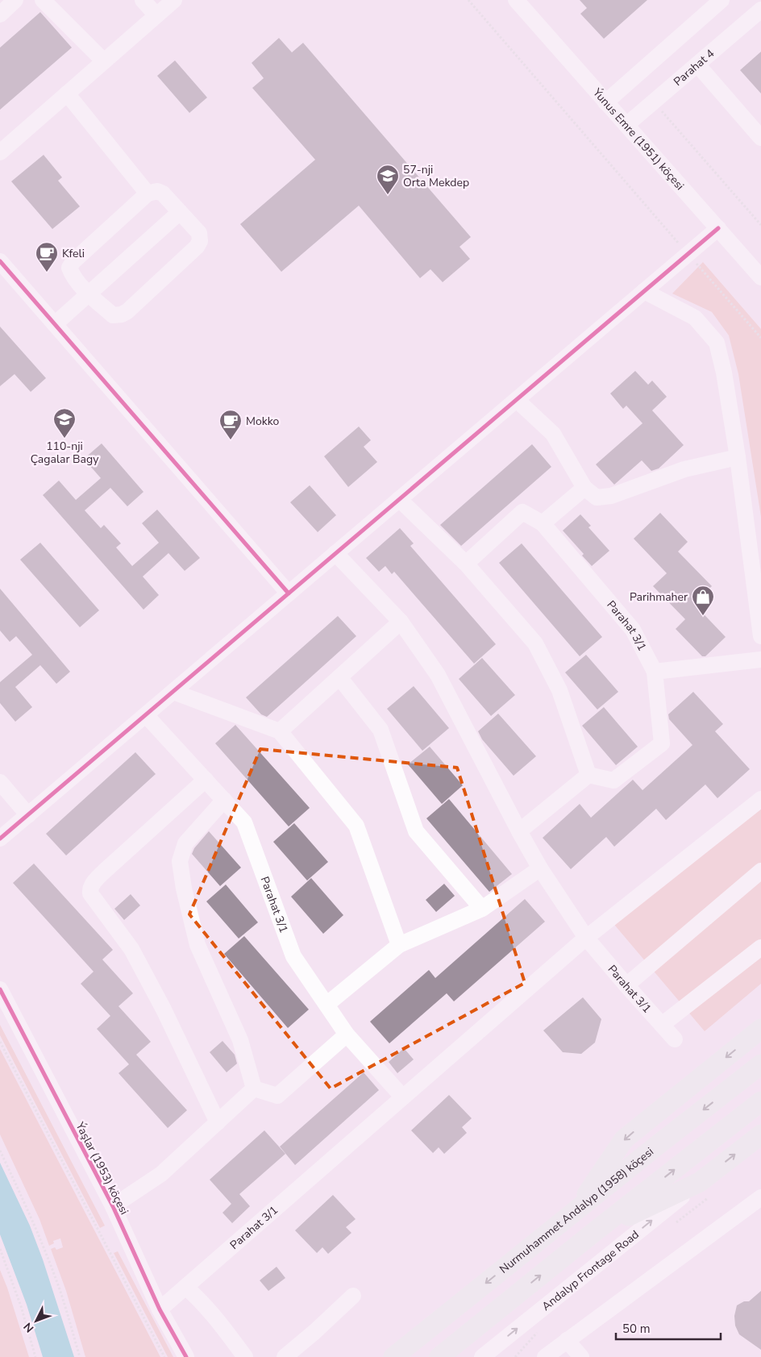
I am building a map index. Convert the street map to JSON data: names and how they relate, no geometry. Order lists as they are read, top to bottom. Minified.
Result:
{"streets":{"main road":["Nurmuhammet Andalyp (1958) köçesi"],"street":["Parahat 4","Ýunus Emre (1951) köçesi","Parahat 3/1","Ýaşlar (1953) köçesi","Andalyp Frontage Road"]},"crossings":[["Parahat 4","Ýunus Emre (1951) köçesi"],["Parahat 3/1","Ýaşlar (1953) köçesi"]],"places":{"school or university":["57-nji Orta Mekdep","110-nji Çagalar Bagy"],"cafe":["Kfeli","Mokko"],"shop":["Parihmaher"]},"scale_bar":"50 m","north":"bottom left"}
